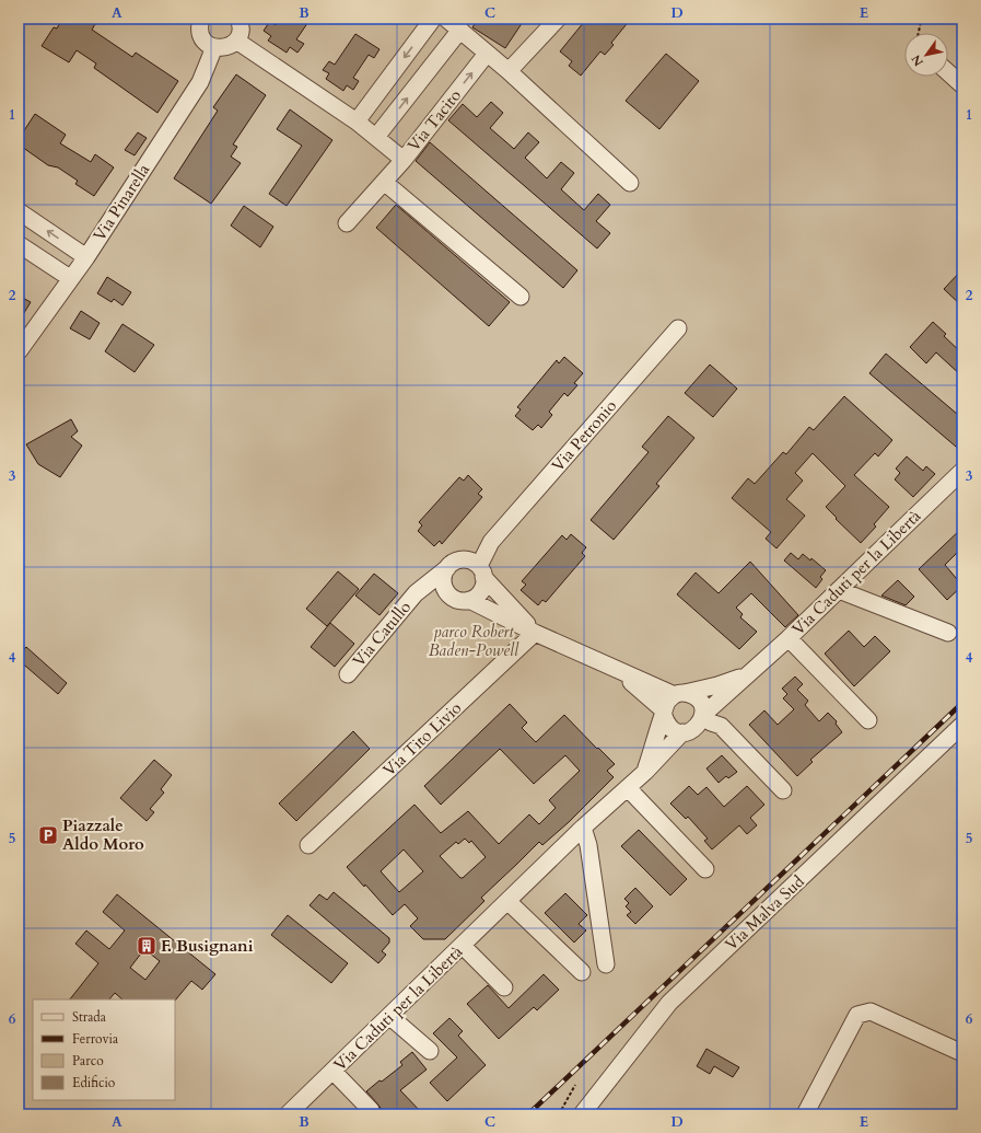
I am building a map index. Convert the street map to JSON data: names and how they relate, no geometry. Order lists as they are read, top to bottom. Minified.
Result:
{"streets":{"street":["Via Tacito","Via Pinarella","Via Petronio","Via Caduti per la Libertà","Via Catullo","Via Tito Livio","Via Malva Sud"]},"crossings":[["Via Petronio","Via Catullo"],["Via Catullo","Via Tito Livio"]],"parks":["parco Robert Baden-Powell"],"places":{"parking":["Piazzale Aldo Moro"],"building":["F. Busignani"]},"legend":["Strada","Ferrovia","Parco","Edificio"],"north":"bottom left","grid":{"columns":["A","B","C","D","E"],"rows":["1","2","3","4","5","6"]}}
